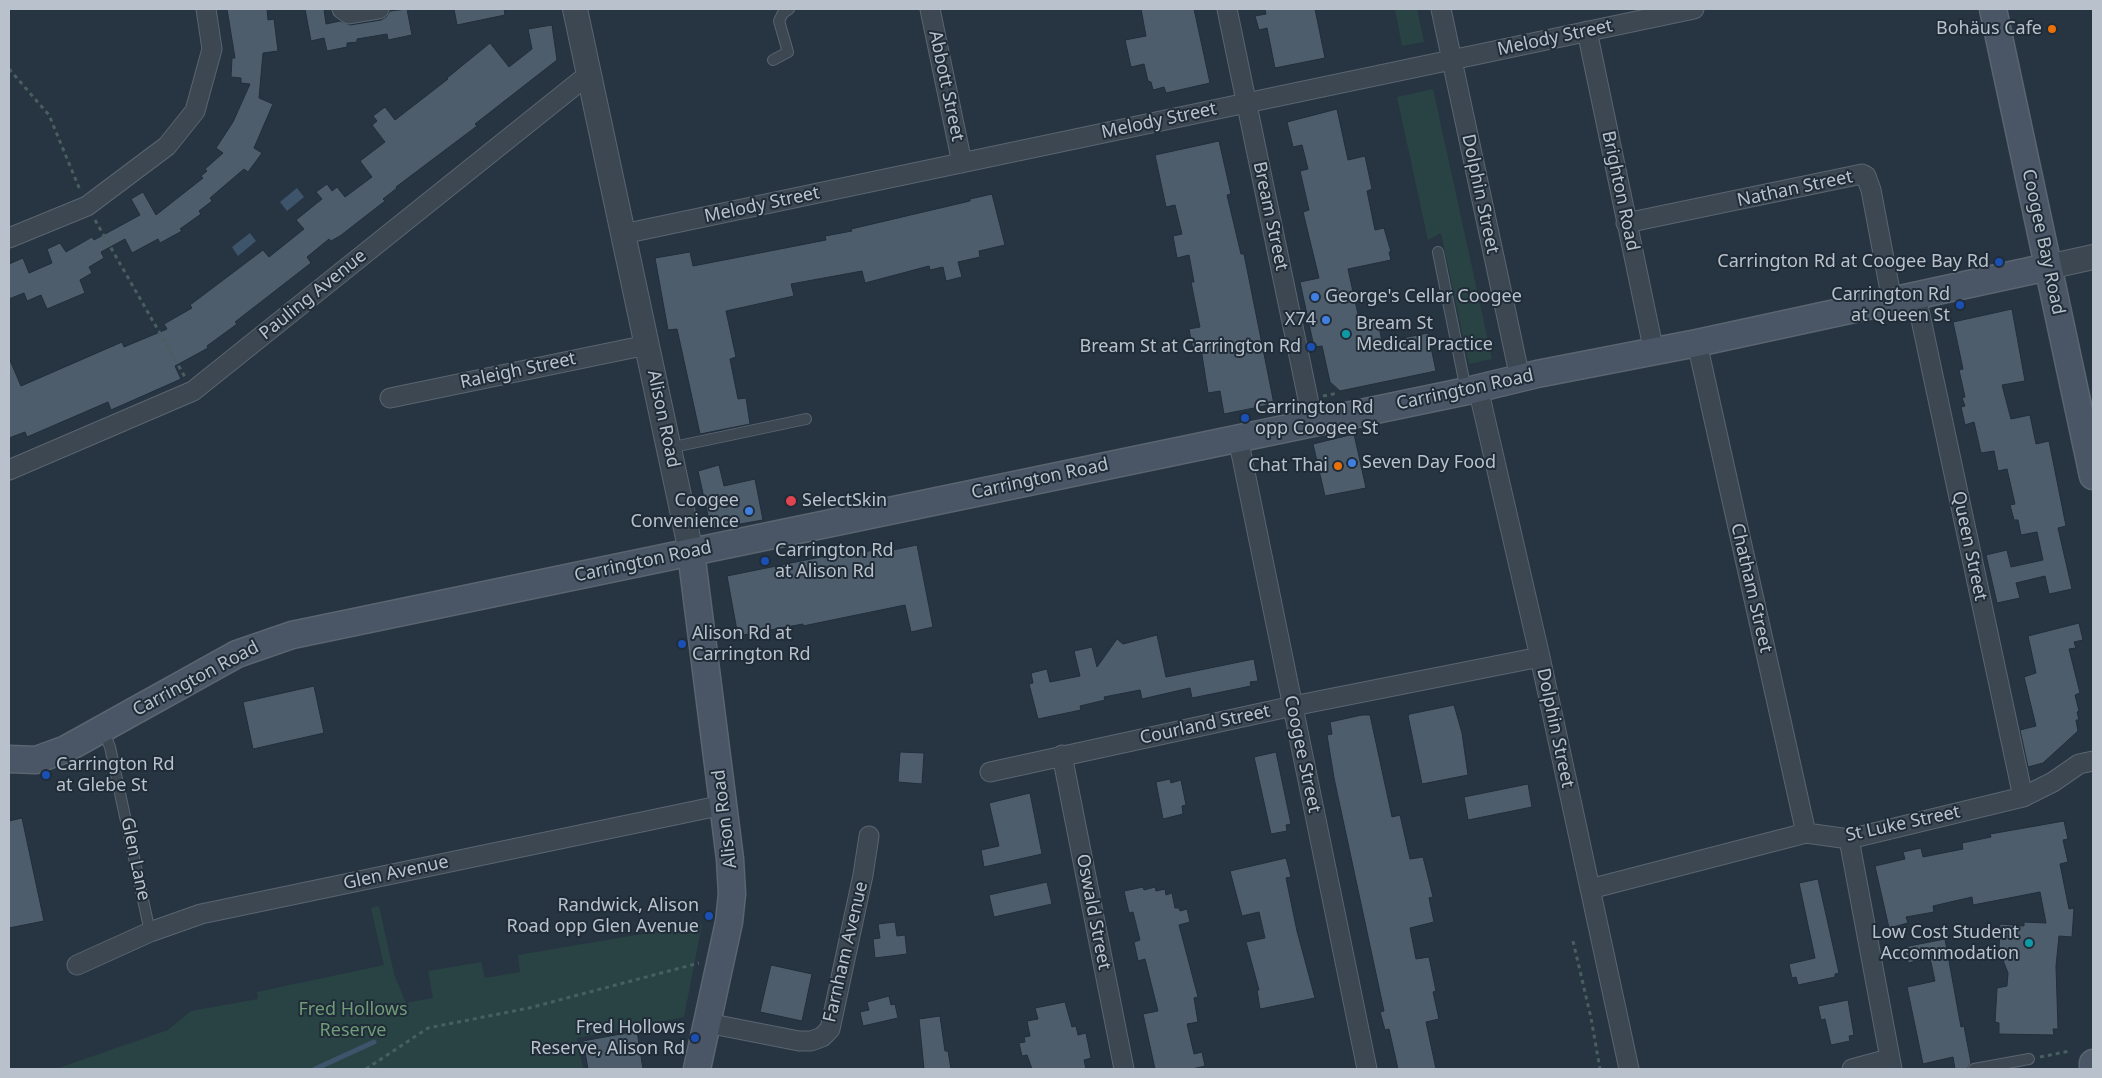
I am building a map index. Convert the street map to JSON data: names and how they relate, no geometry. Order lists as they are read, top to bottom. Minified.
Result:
{"streets":{"main road":["Coogee Bay Road","Carrington Road","Alison Road"],"street":["Melody Street","Abbott Street","Nathan Street","Brighton Road","Dolphin Street","Bream Street","Pauling Avenue","Raleigh Street","Queen Street","Chatham Street","Courland Street","Coogee Street","St Luke Street","Glen Avenue","Oswald Street","Farnham Avenue"],"lane":["Glen Lane"]},"crossings":[["Melody Street","Abbott Street"],["Melody Street","Brighton Road"],["Melody Street","Dolphin Street"],["Melody Street","Bream Street"],["Melody Street","Alison Road"],["Nathan Street","Brighton Road"],["Nathan Street","Carrington Road"],["Nathan Street","Queen Street"],["Brighton Road","Carrington Road"],["Dolphin Street","Carrington Road"],["Dolphin Street","Courland Street"],["Dolphin Street","St Luke Street"],["Bream Street","Carrington Road"],["Coogee Bay Road","Carrington Road"],["Pauling Avenue","Alison Road"],["Raleigh Street","Alison Road"],["Carrington Road","Alison Road"],["Carrington Road","Queen Street"],["Carrington Road","Chatham Street"],["Carrington Road","Coogee Street"],["Carrington Road","Glen Lane"],["Alison Road","Glen Avenue"],["Alison Road","Farnham Avenue"],["Queen Street","St Luke Street"],["Chatham Street","St Luke Street"],["Courland Street","Coogee Street"],["Courland Street","Oswald Street"],["Glen Lane","Glen Avenue"]],"parks":["Fred Hollows Reserve"],"places":["Bohäus Cafe","Carrington Rd at Coogee Bay Rd","George's Cellar Coogee","Carrington Rd at Queen St","X74","Bream St Medical Practice","Bream St at Carrington Rd","Carrington Rd opp Coogee St","Seven Day Food","Chat Thai","SelectSkin","Coogee Convenience","Carrington Rd at Alison Rd","Alison Rd at Carrington Rd","Carrington Rd at Glebe St","Randwick, Alison Road opp Glen Avenue","Low Cost Student Accommodation","Fred Hollows Reserve, Alison Rd"]}
